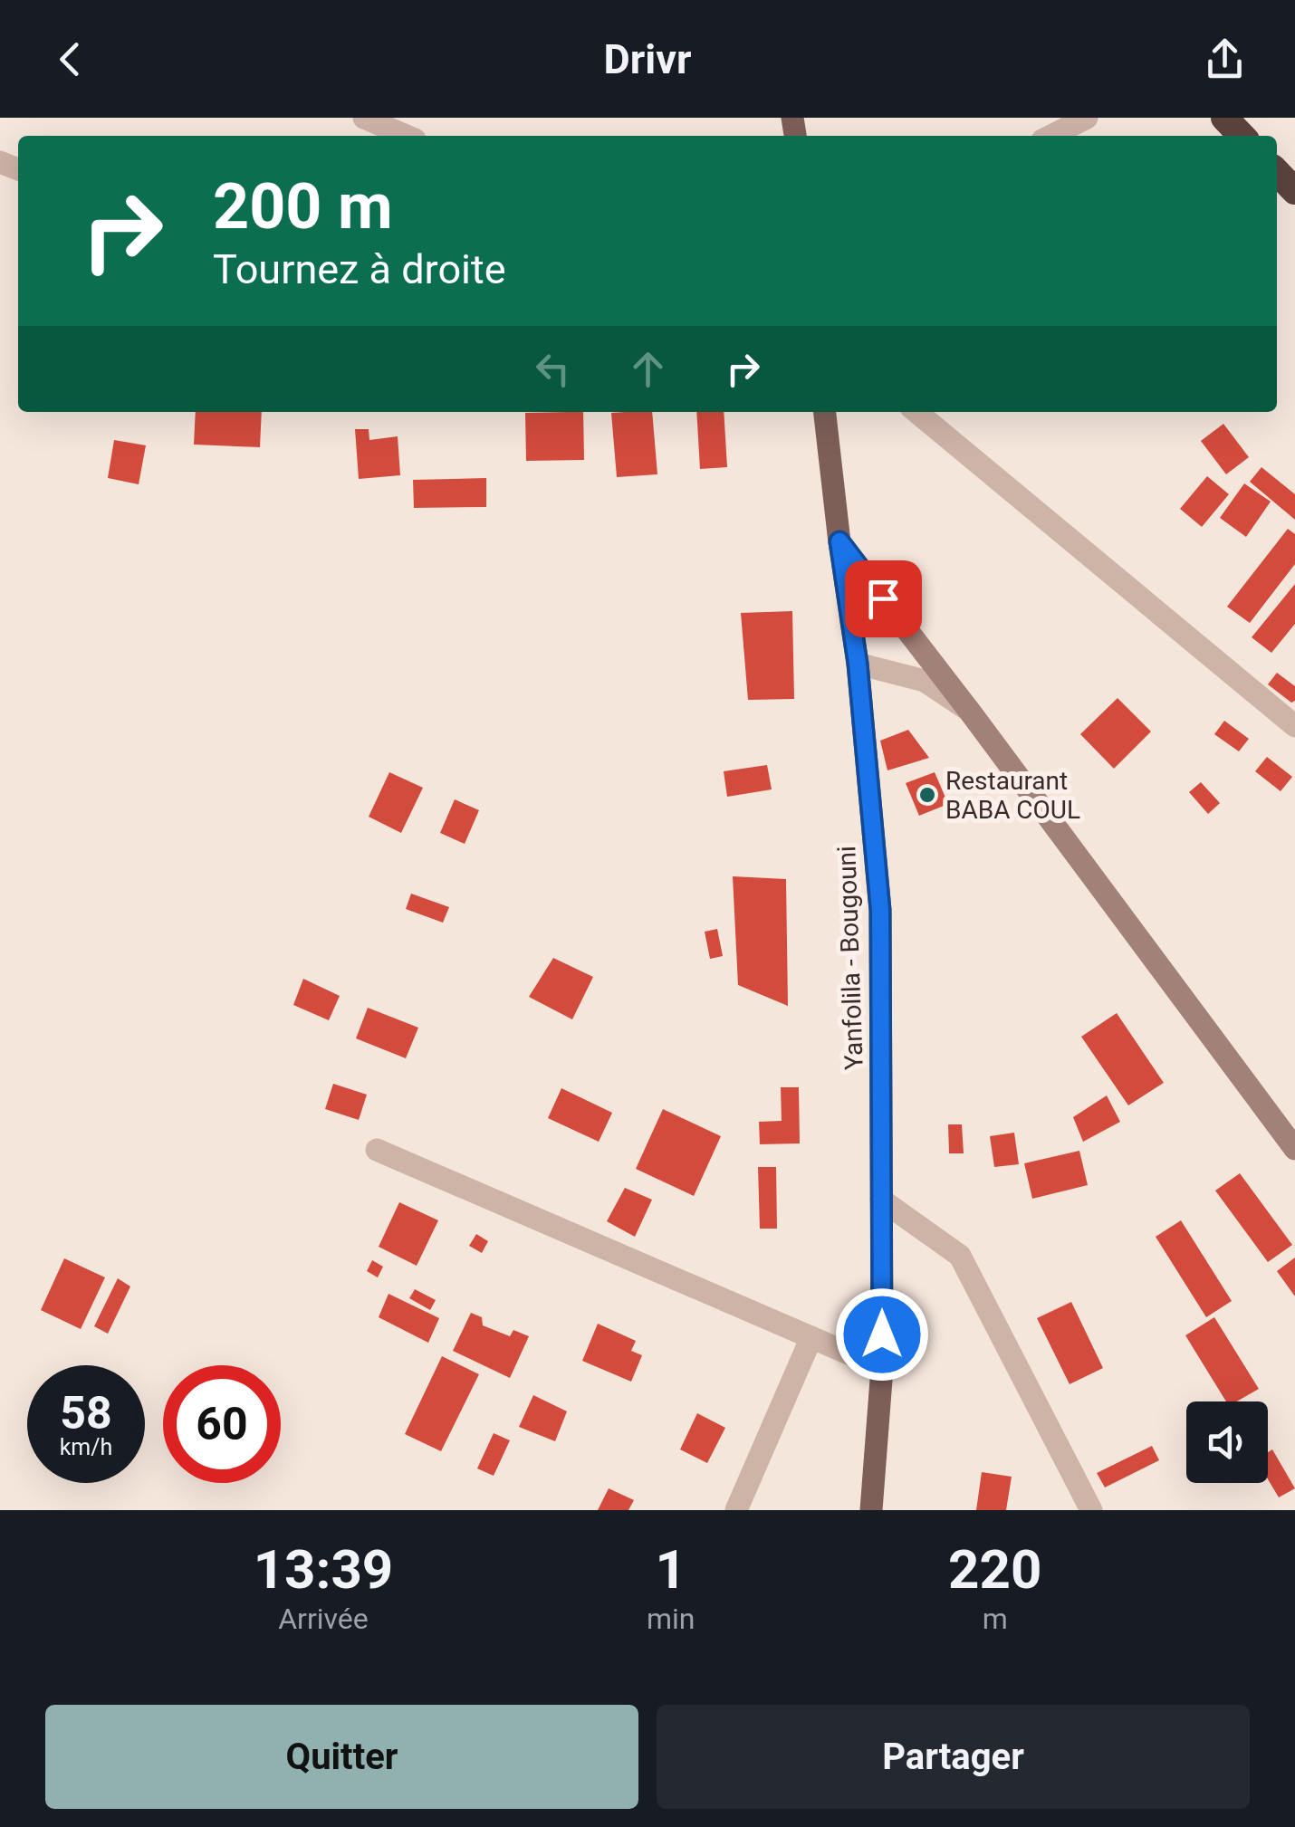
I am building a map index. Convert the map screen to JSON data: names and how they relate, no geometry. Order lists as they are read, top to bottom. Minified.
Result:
{"streets":{"main road":["Yanfolila - Bougouni"]},"places":["Restaurant BABA COUL"],"page":{"header":"Drivr","turn":["200 m","Tournez à droite"],"speed":"58 km/h","limit":"60","eta":["13:39","Arrivée","1","min","220","m"],"buttons":["Quitter","Partager"]}}
